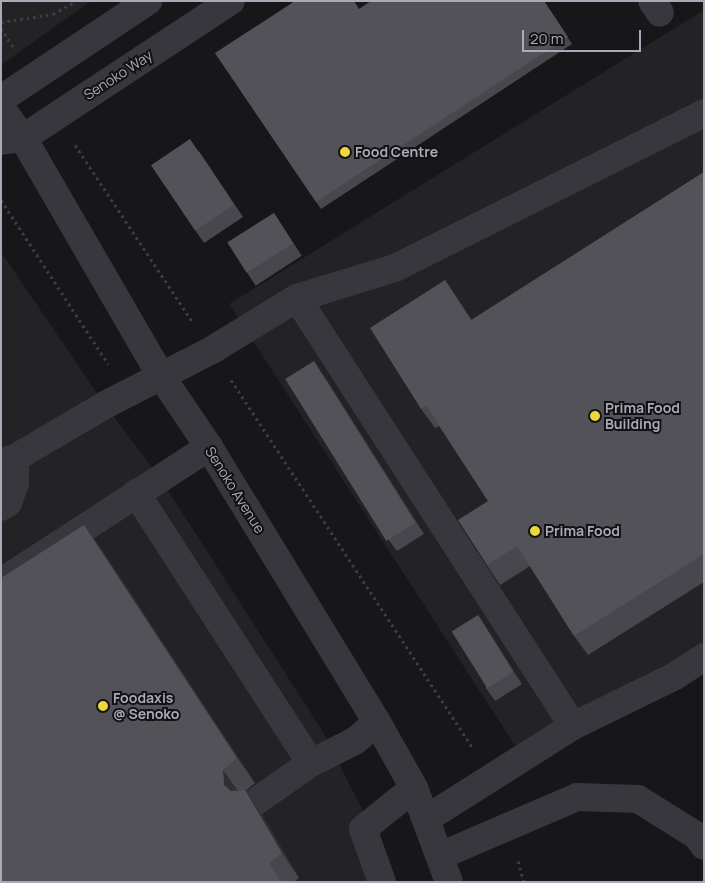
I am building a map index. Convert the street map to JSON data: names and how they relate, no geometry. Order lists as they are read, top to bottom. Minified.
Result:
{"streets":{"street":["Senoko Way","Senoko Avenue"]},"crossings":[["Senoko Way","Senoko Avenue"]],"places":["Food Centre","Prima Food Building","Prima Food","Foodaxis @ Senoko"],"scale_bar":"20 m"}
